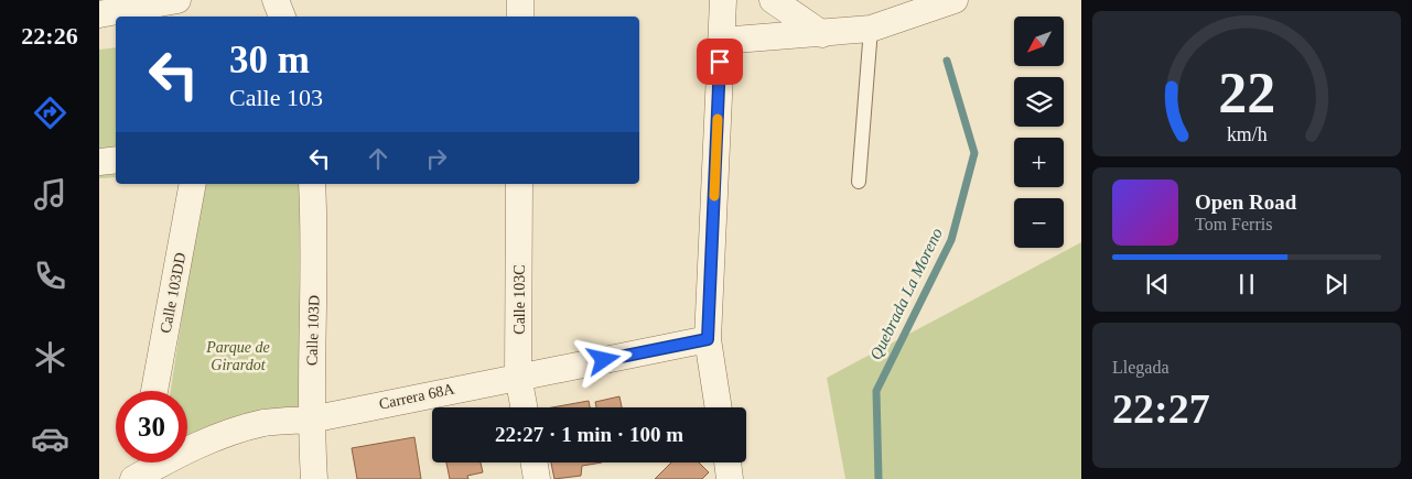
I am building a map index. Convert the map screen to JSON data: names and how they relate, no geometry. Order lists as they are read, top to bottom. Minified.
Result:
{"streets":{"street":["Calle 103DD","Calle 103C","Calle 103D","Carrera 68A"]},"crossings":[["Calle 103C","Carrera 68A"],["Calle 103D","Carrera 68A"]],"water":["Quebrada La Moreno"],"parks":["Parque de Girardot"],"north":"bottom left","page":{"tabs":"22:26","map_buttons":["+","−"],"turn":["30 m","Calle 103"],"song":["Open Road","Tom Ferris"],"tile":["Llegada","22:27"],"limit":"30","trip":"22:27 · 1 min · 100 m","gauge":["22","km/h"]}}
